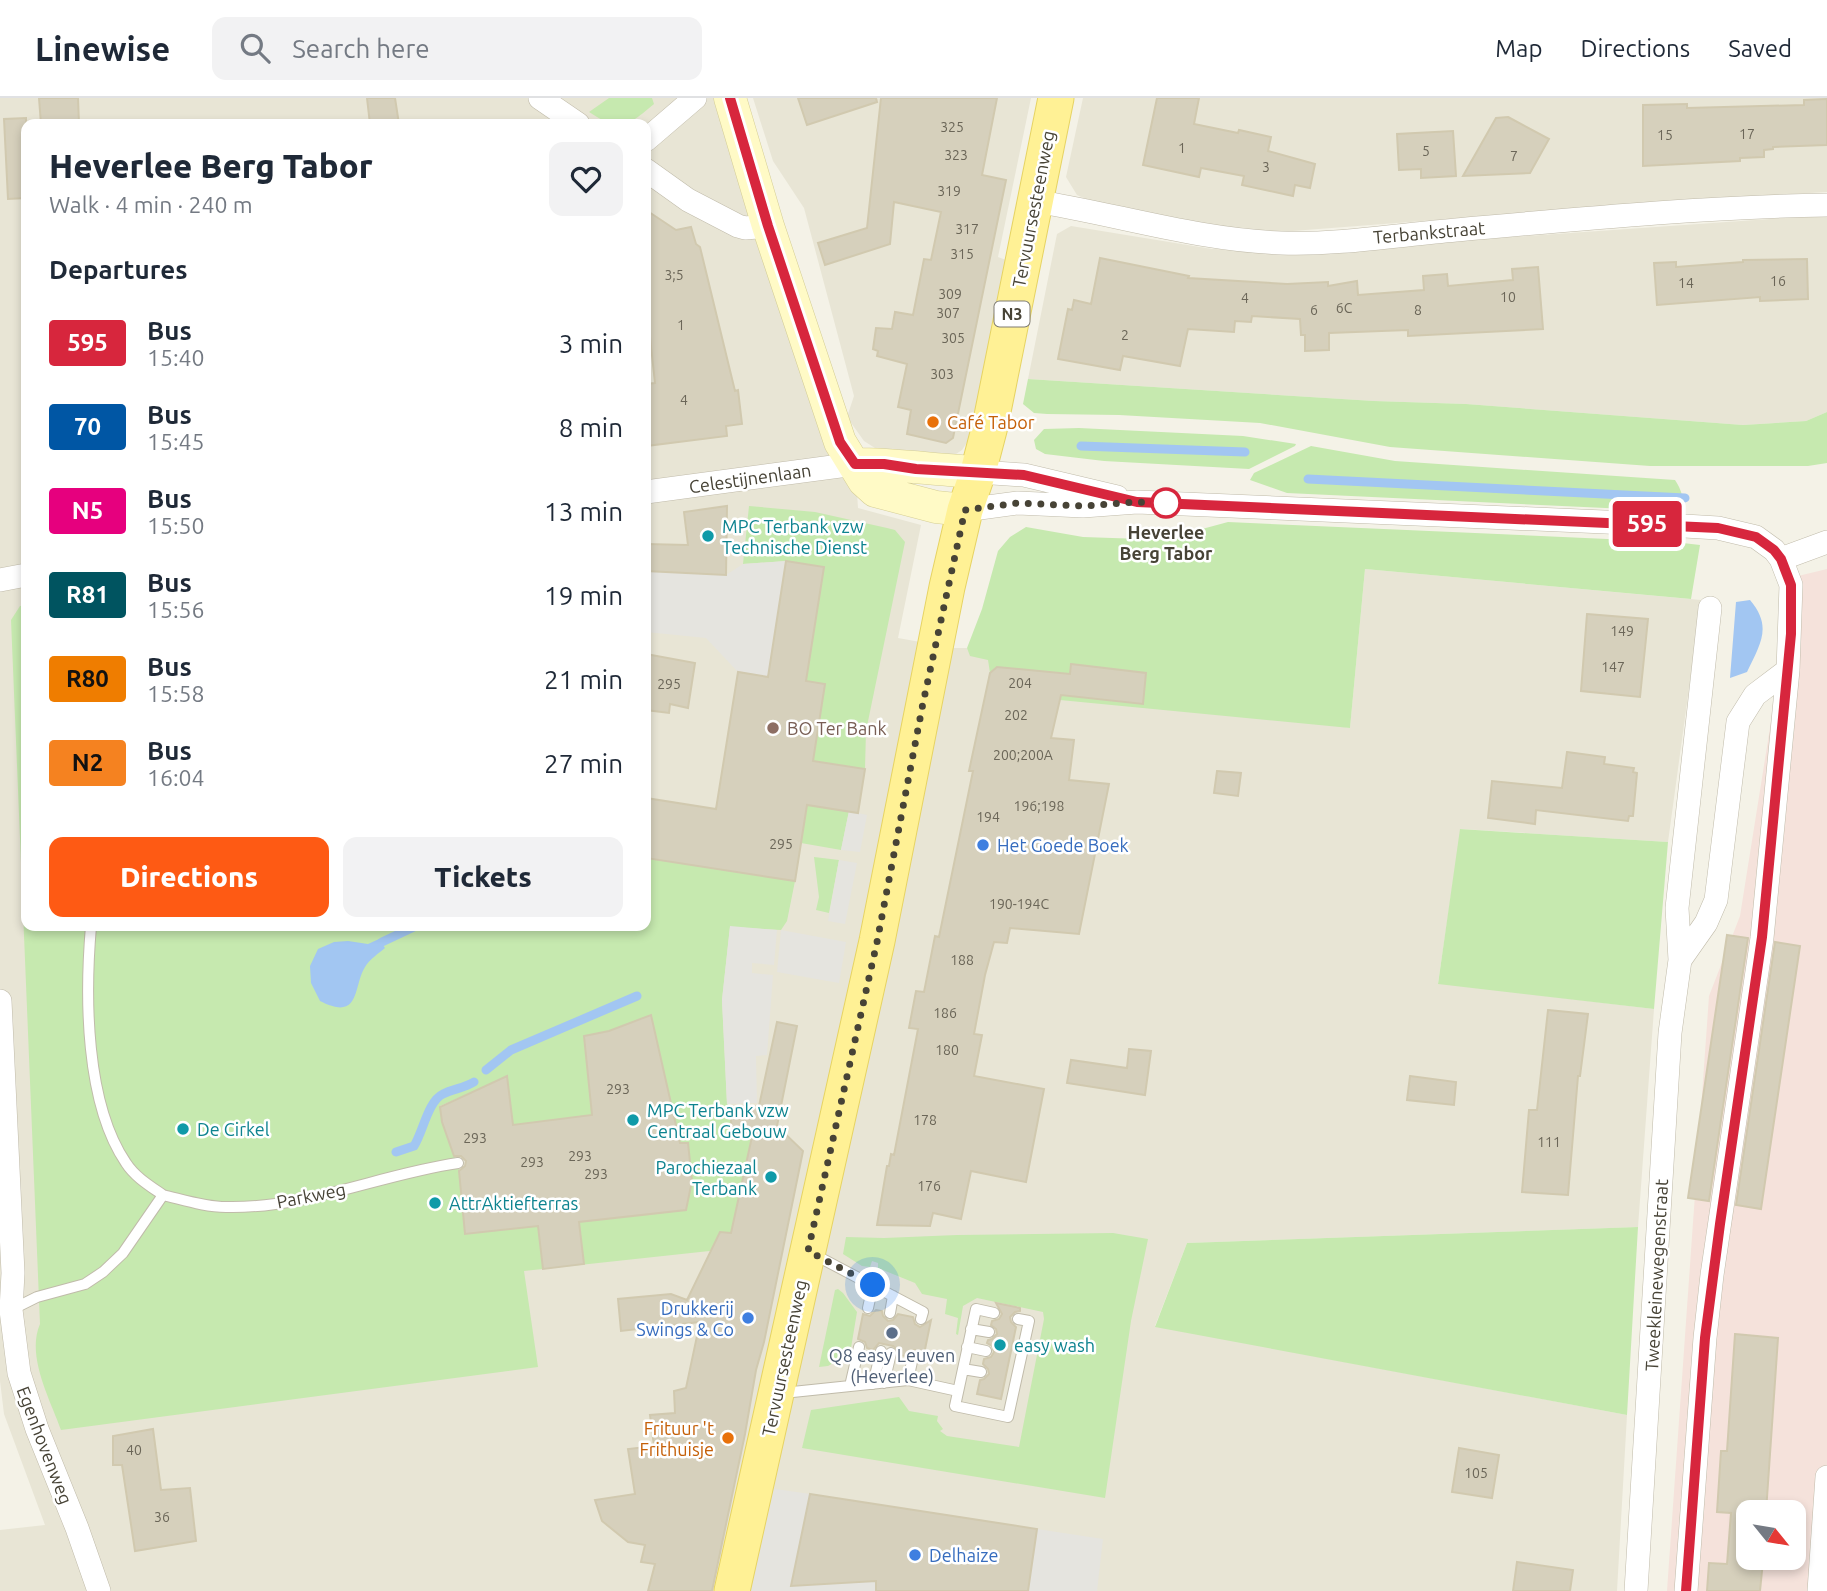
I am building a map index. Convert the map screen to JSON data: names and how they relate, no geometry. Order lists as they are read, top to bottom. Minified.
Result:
{"streets":{"main road":["Tervuursesteenweg","N3"],"street":["Terbankstraat","Celestijnenlaan","Tweekleinewegenstraat","Egenhovenweg"],"lane":["Parkweg"]},"crossings":[["Tervuursesteenweg","Terbankstraat"]],"places":["Café Tabor","Heverlee Berg Tabor","MPC Terbank vzw Technische Dienst","BO Ter Bank","Het Goede Boek","MPC Terbank vzw Centraal Gebouw","De Cirkel","Parochiezaal Terbank","AttrAktiefterras","Drukkerij Swings & Co","Q8 easy Leuven (Heverlee)","easy wash","Frituur 't Frithuisje","Delhaize"],"lines":["bus line 595"],"house_numbers":["325","17","15","1","5","323","7","3","319","317","315","3;5","16","14","309","10","4","6C","6","8","307","1","2","305","303","4","149","147","204","295","202","200;200A","196;198","194","295","190-194C","188","186","180","293","178","293","111","293","293","293","176","40","105","36"],"north":"bottom right","page":{"header":"Linewise","search":"Search here","nav":["Map","Directions","Saved"],"on_map":"595","heading":[["Heverlee Berg Tabor","Walk · 4 min · 240 m"],"Departures"],"list":[{"mark":"595","name":"Bus","note":"15:40","value":"3 min"},{"mark":"70","name":"Bus","note":"15:45","value":"8 min"},{"mark":"N5","name":"Bus","note":"15:50","value":"13 min"},{"mark":"R81","name":"Bus","note":"15:56","value":"19 min"},{"mark":"R80","name":"Bus","note":"15:58","value":"21 min"},{"mark":"N2","name":"Bus","note":"16:04","value":"27 min"}],"buttons":["Directions","Tickets"]}}
